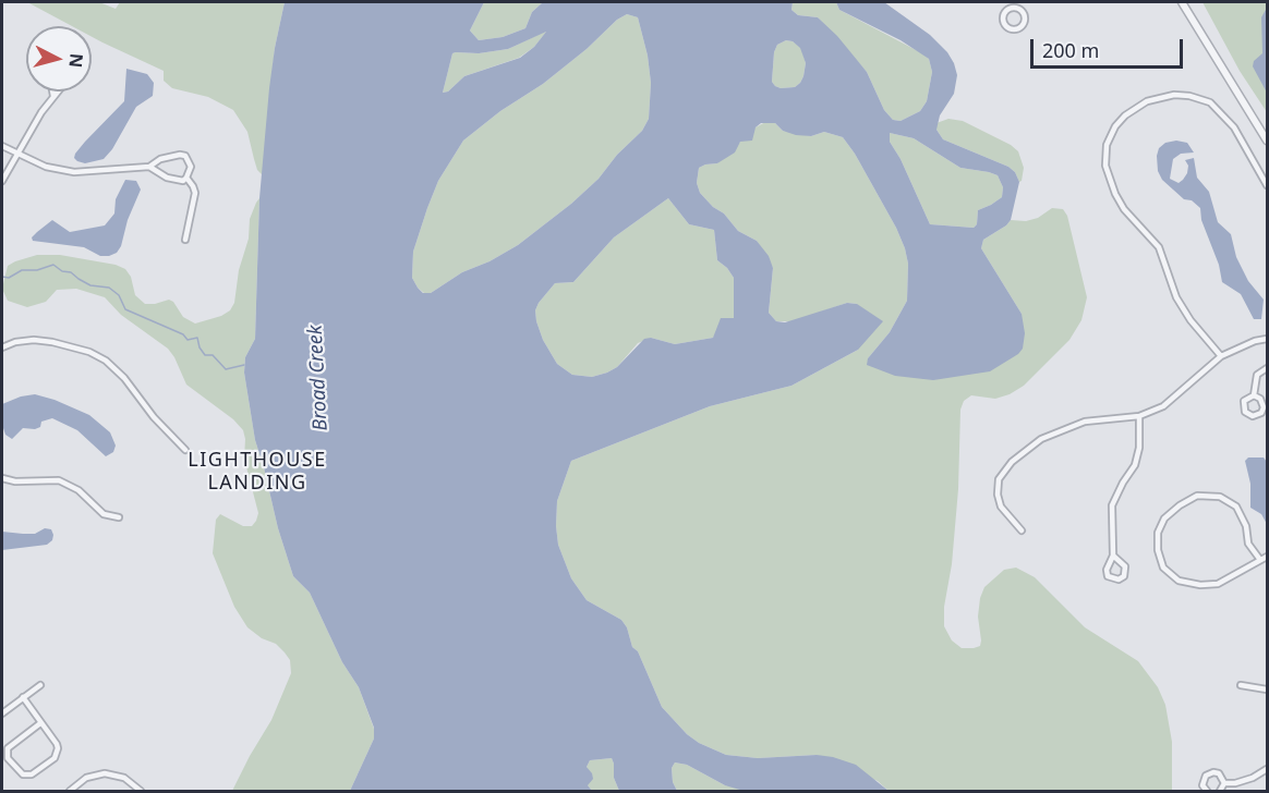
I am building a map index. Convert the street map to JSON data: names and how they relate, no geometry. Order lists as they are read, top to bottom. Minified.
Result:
{"districts":["LIGHTHOUSE LANDING"],"water":["Broad Creek"],"scale_bar":"200 m","north":"right"}
